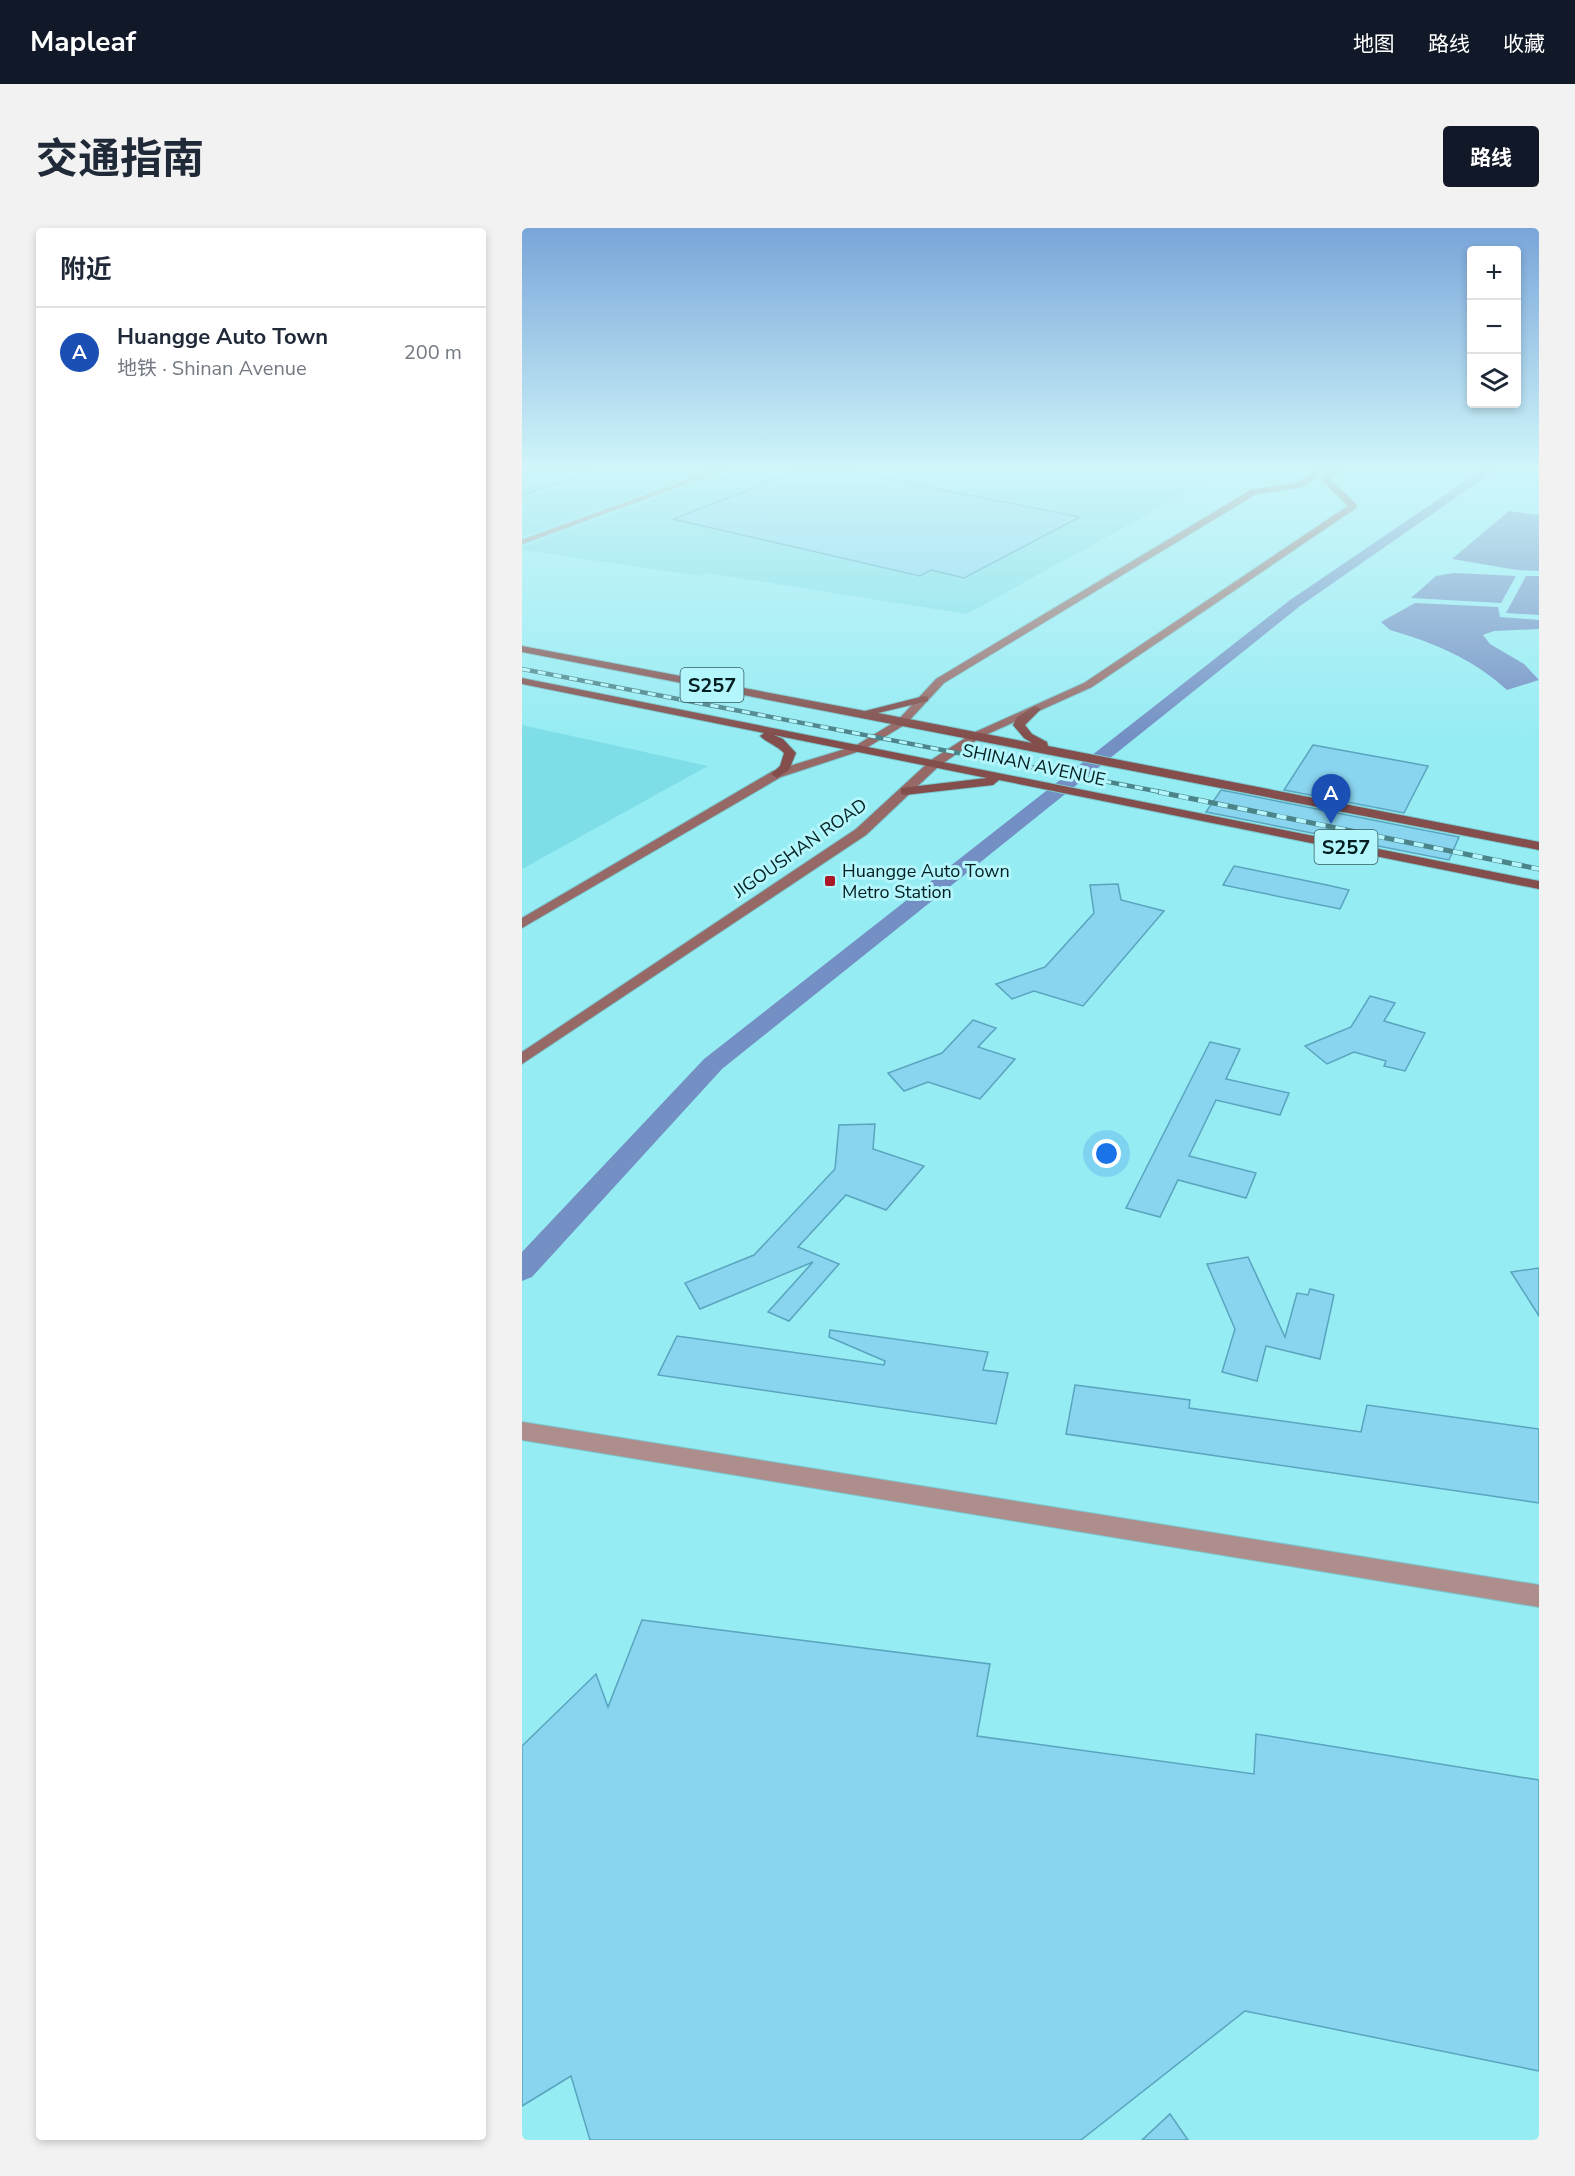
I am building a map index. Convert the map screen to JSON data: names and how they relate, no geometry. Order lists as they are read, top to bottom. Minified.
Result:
{"streets":{"main road":["S257","SHINAN AVENUE","JIGOUSHAN ROAD"]},"crossings":[["SHINAN AVENUE","JIGOUSHAN ROAD"]],"places":{"transit":["Huangge Auto Town Metro Station"]},"page":{"header":"Mapleaf","nav":["地图","路线","收藏"],"title":"交通指南","buttons":"路线","heading":"附近","map_buttons":["+","−"],"list":[{"mark":"A","name":"Huangge Auto Town","note":"地铁 · Shinan Avenue","value":"200 m"}],"pins":"A"}}
